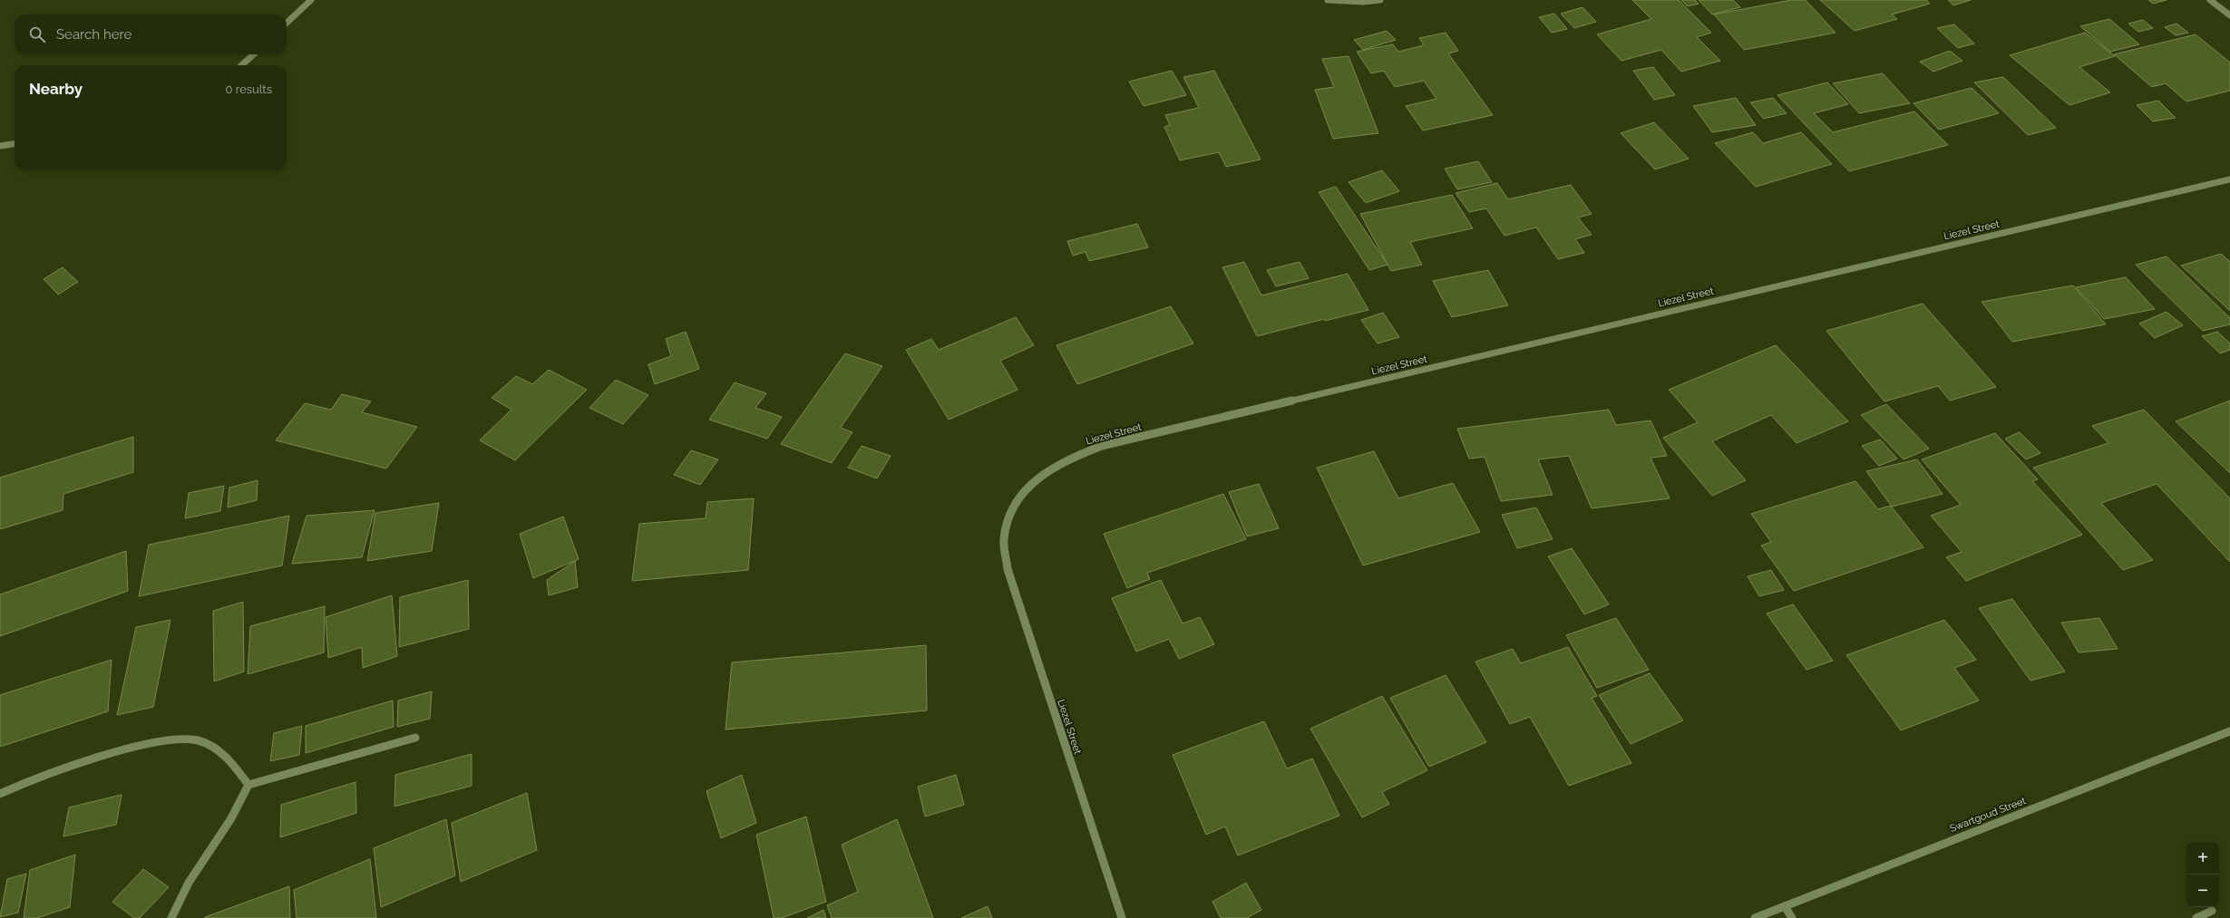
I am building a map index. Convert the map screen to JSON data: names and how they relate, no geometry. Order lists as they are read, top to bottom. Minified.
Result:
{"streets":{"street":["Liezel Street","Swartgoud Street"]},"page":{"search":"Search here","heading":["Nearby","0 results"],"map_buttons":["+","−"]}}
